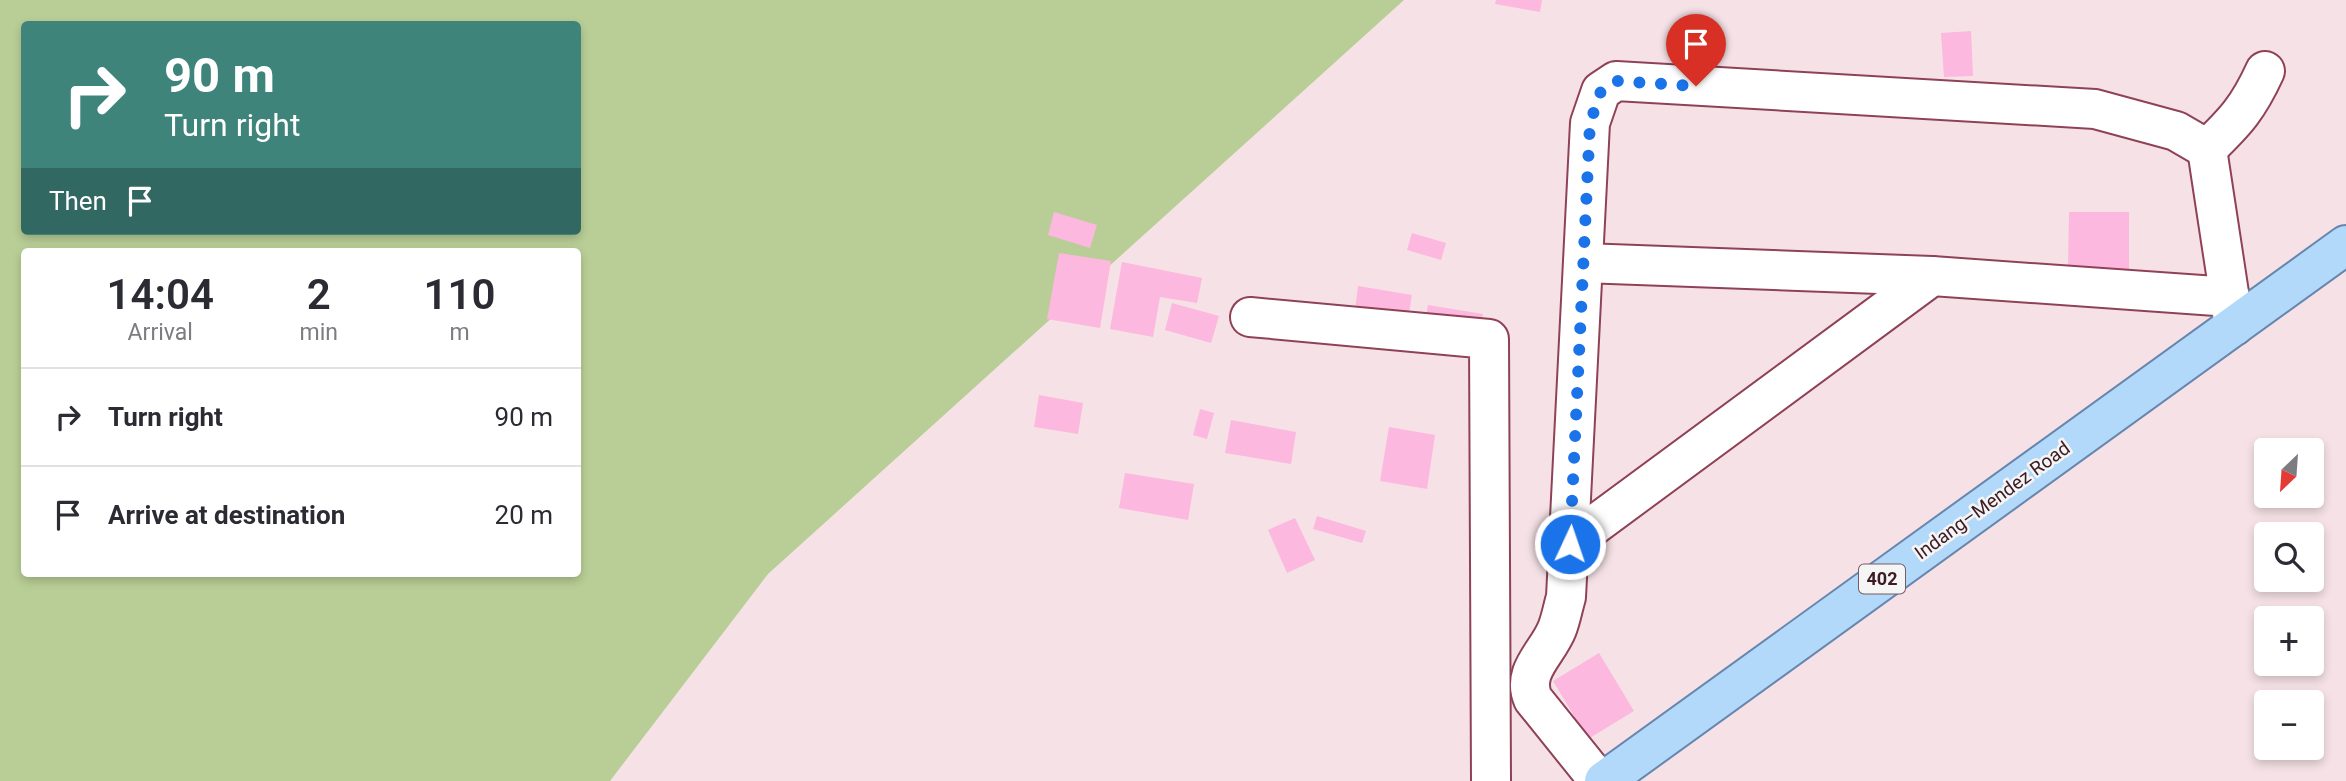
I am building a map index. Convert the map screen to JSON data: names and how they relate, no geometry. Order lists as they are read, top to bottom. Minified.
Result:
{"streets":{"main road":["Indang–Mendez Road","402"]},"north":"bottom left","page":{"turn":["90 m","Turn right"],"then":"Then","eta":["14:04","Arrival","2","min","110","m"],"list":[{"name":"Turn right","value":"90 m"},{"name":"Arrive at destination","value":"20 m"}],"map_buttons":["+","−"]}}
